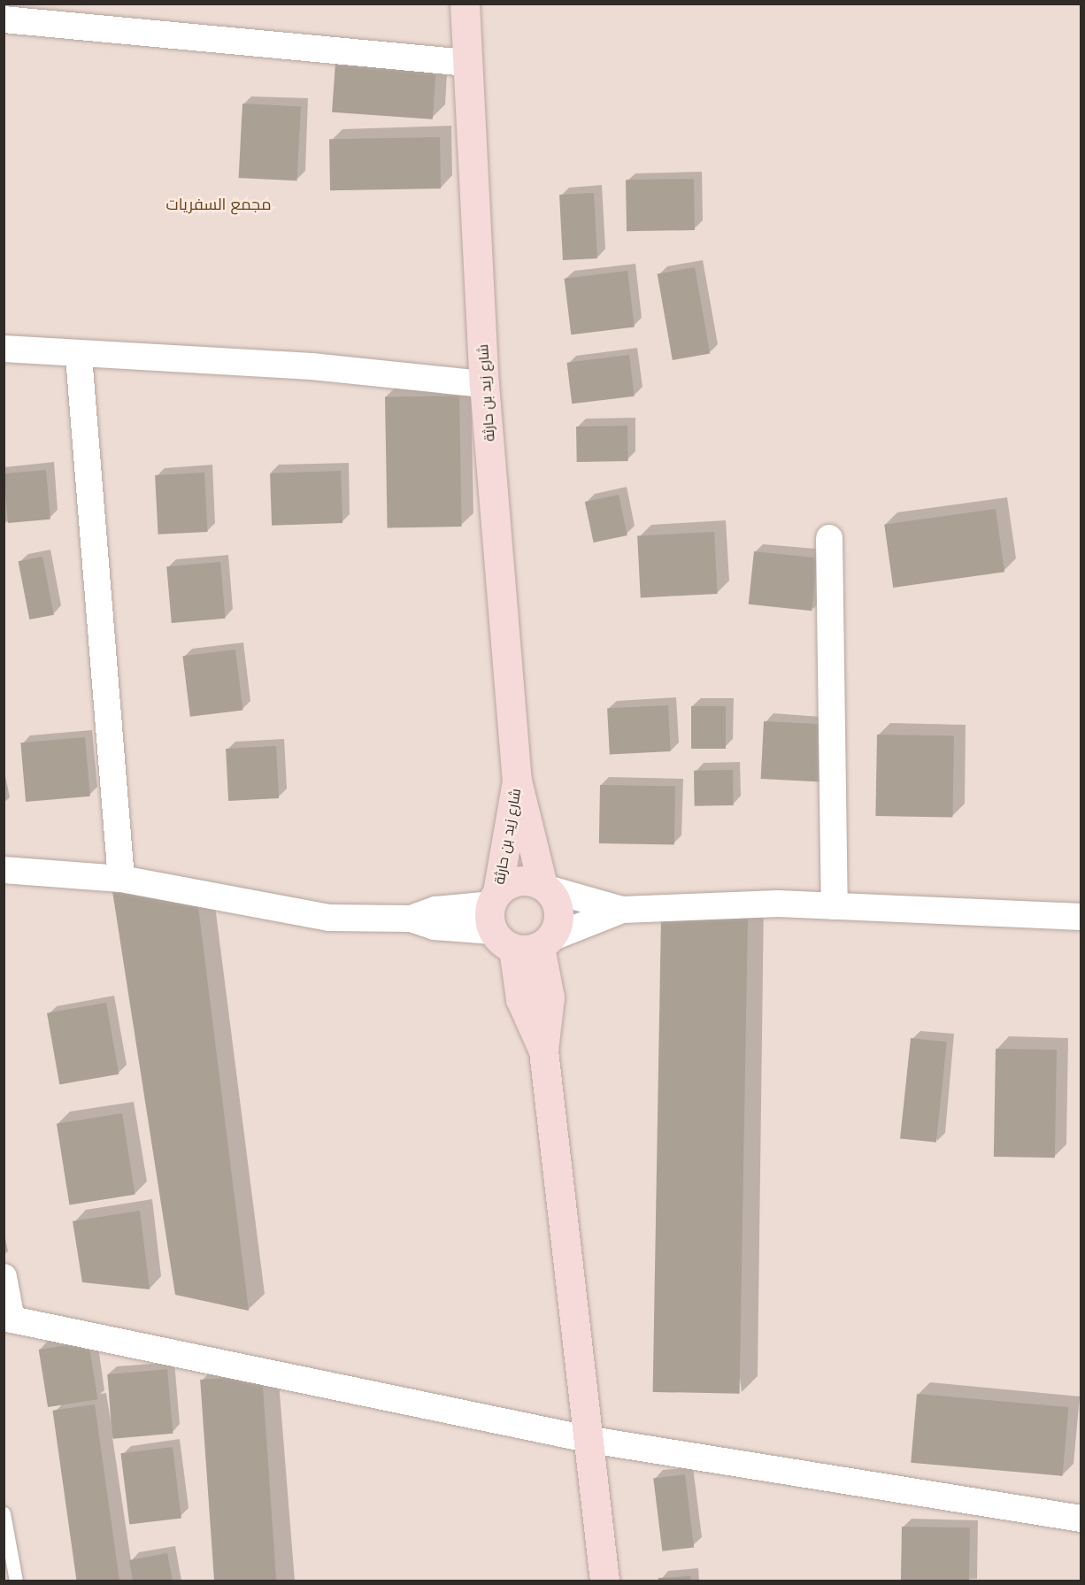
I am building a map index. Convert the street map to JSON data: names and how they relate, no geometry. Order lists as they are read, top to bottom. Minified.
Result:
{"streets":{"street":["شارع زيد بن حارثة"]},"districts":["مجمع السفريات"]}
